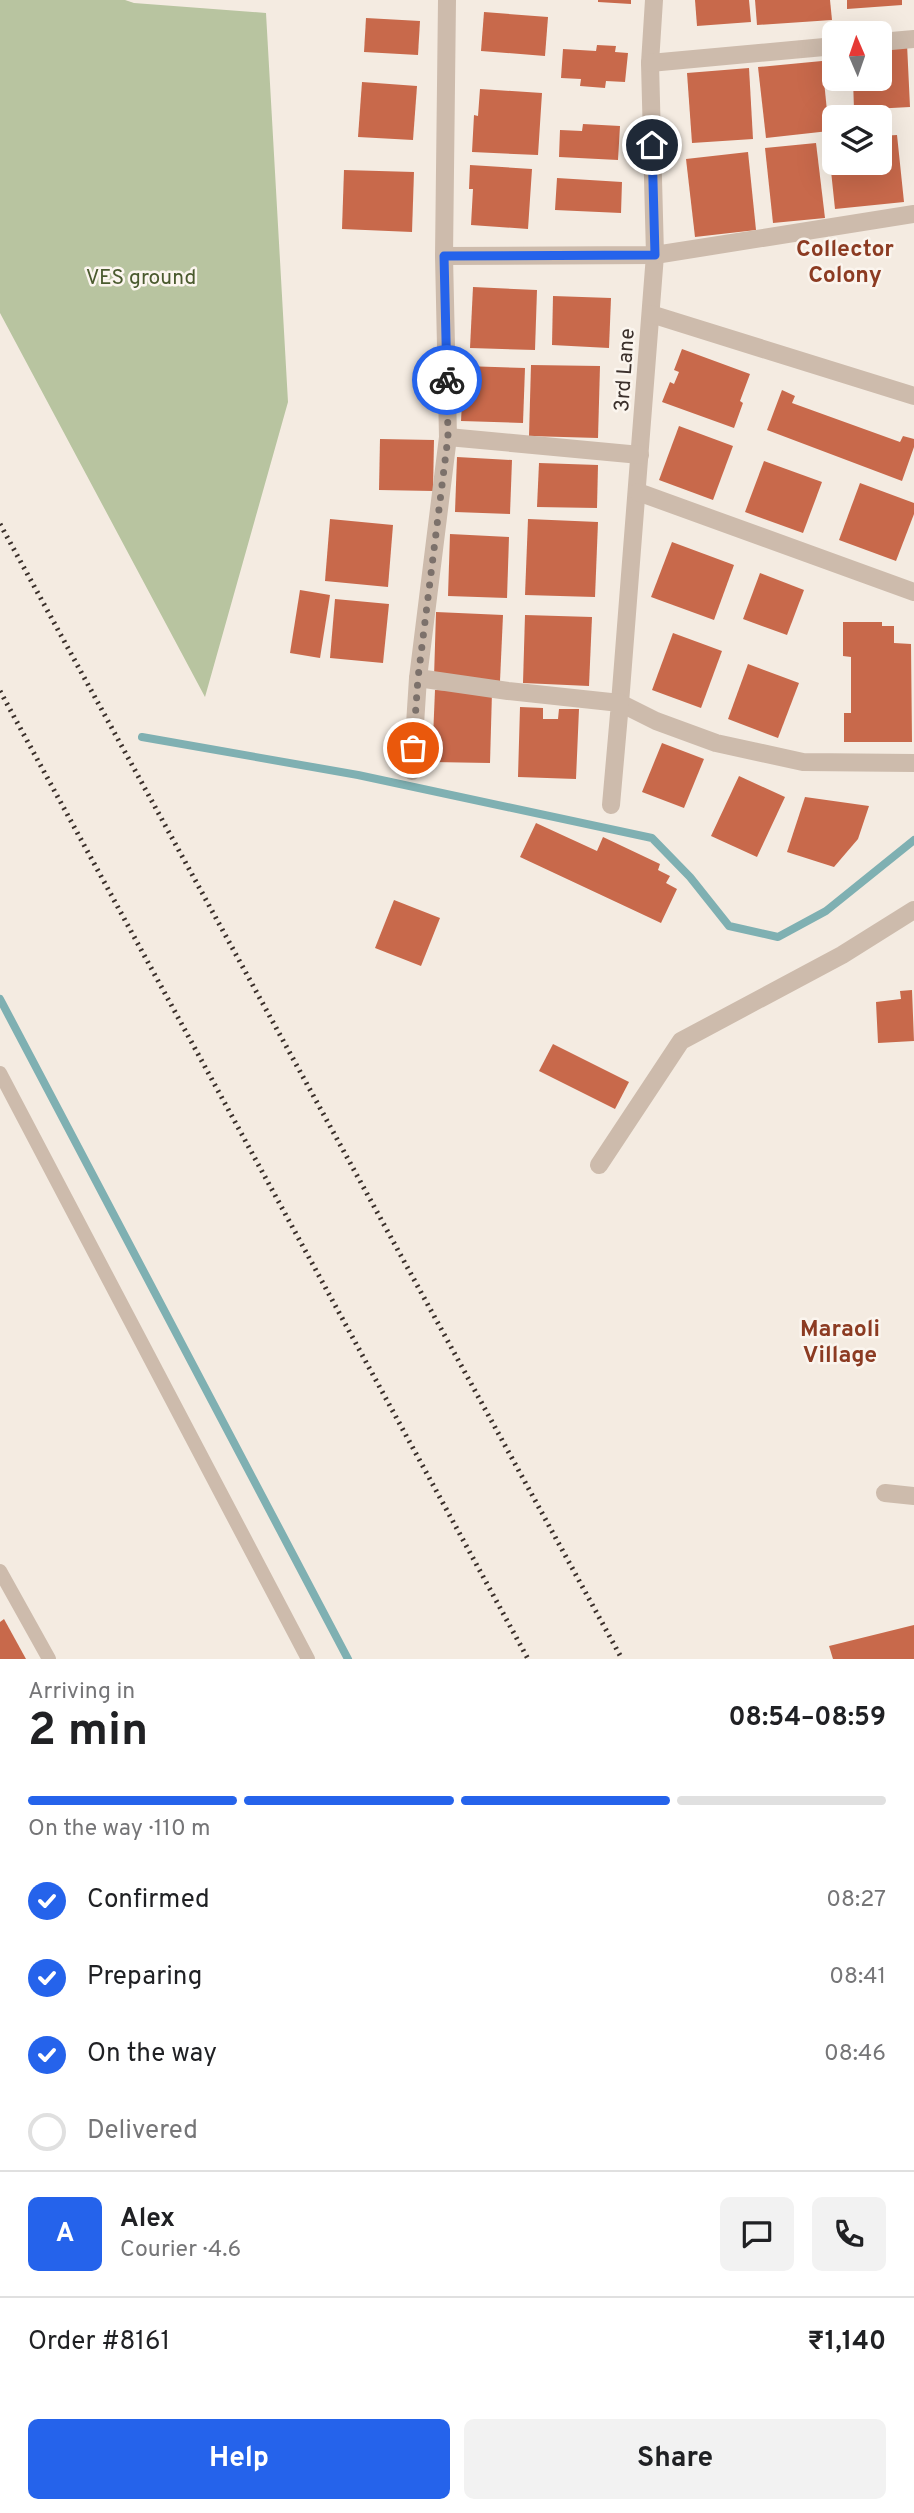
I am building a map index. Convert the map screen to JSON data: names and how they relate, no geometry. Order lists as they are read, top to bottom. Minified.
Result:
{"streets":{"street":["3rd Lane"]},"districts":["Collector Colony","Maraoli Village"],"parks":["VES ground"],"north":"top","page":{"heading":["2 min","Arriving in","08:54–08:59"],"panel":["Alex","Courier · 4.6","Order #8161","₹1,140"],"bar":"On the way · 110 m","list":[["Confirmed","08:27"],["Preparing","08:41"],["On the way","08:46"],"Delivered"],"round":"A","buttons":["Help","Share"]}}
